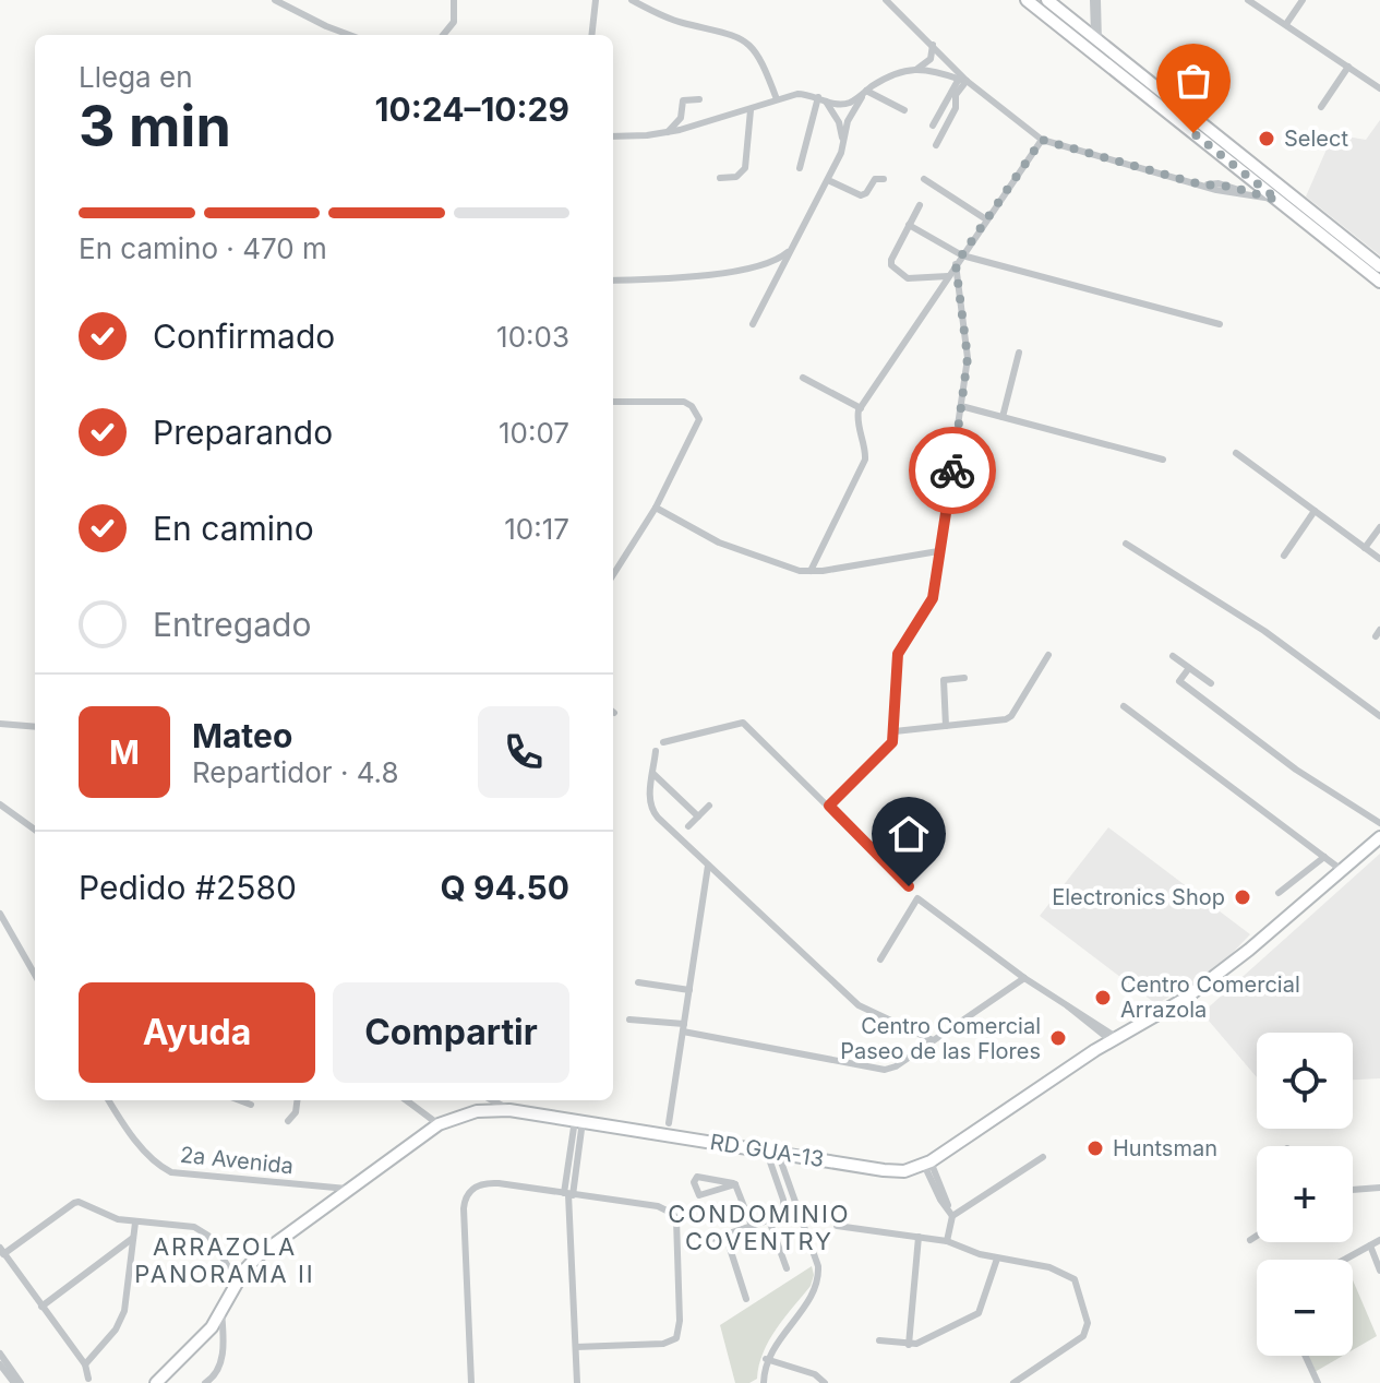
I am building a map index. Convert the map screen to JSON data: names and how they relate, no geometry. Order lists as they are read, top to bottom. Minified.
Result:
{"streets":{"main road":["RD GUA-13"],"street":["2a Avenida"]},"crossings":[["RD GUA-13","2a Avenida"]],"districts":["CONDOMINIO COVENTRY","ARRAZOLA PANORAMA II"],"places":["Select","Electronics Shop","Centro Comercial Arrazola","Centro Comercial Paseo de las Flores","Huntsman"],"page":{"heading":["3 min","Llega en","10:24–10:29"],"panel":["Mateo","Repartidor · 4.8","Pedido #2580","Q 94.50"],"bar":"En camino · 470 m","list":[["Confirmado","10:03"],["Preparando","10:07"],["En camino","10:17"],"Entregado"],"round":"M","buttons":["Ayuda","Compartir"],"map_buttons":["+","−"]}}
